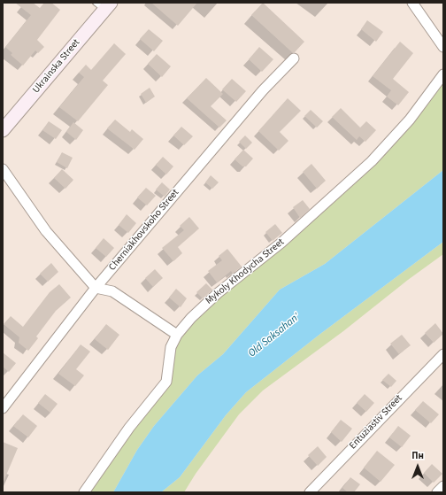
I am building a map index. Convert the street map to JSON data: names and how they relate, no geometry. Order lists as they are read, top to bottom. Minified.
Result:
{"streets":{"street":["Ukrainska Street","Cherniakhovskoho Street","Mykoly Khodycha Street","Entuziastiv Street"]},"water":["Old Saksahan'"],"north":"top"}
